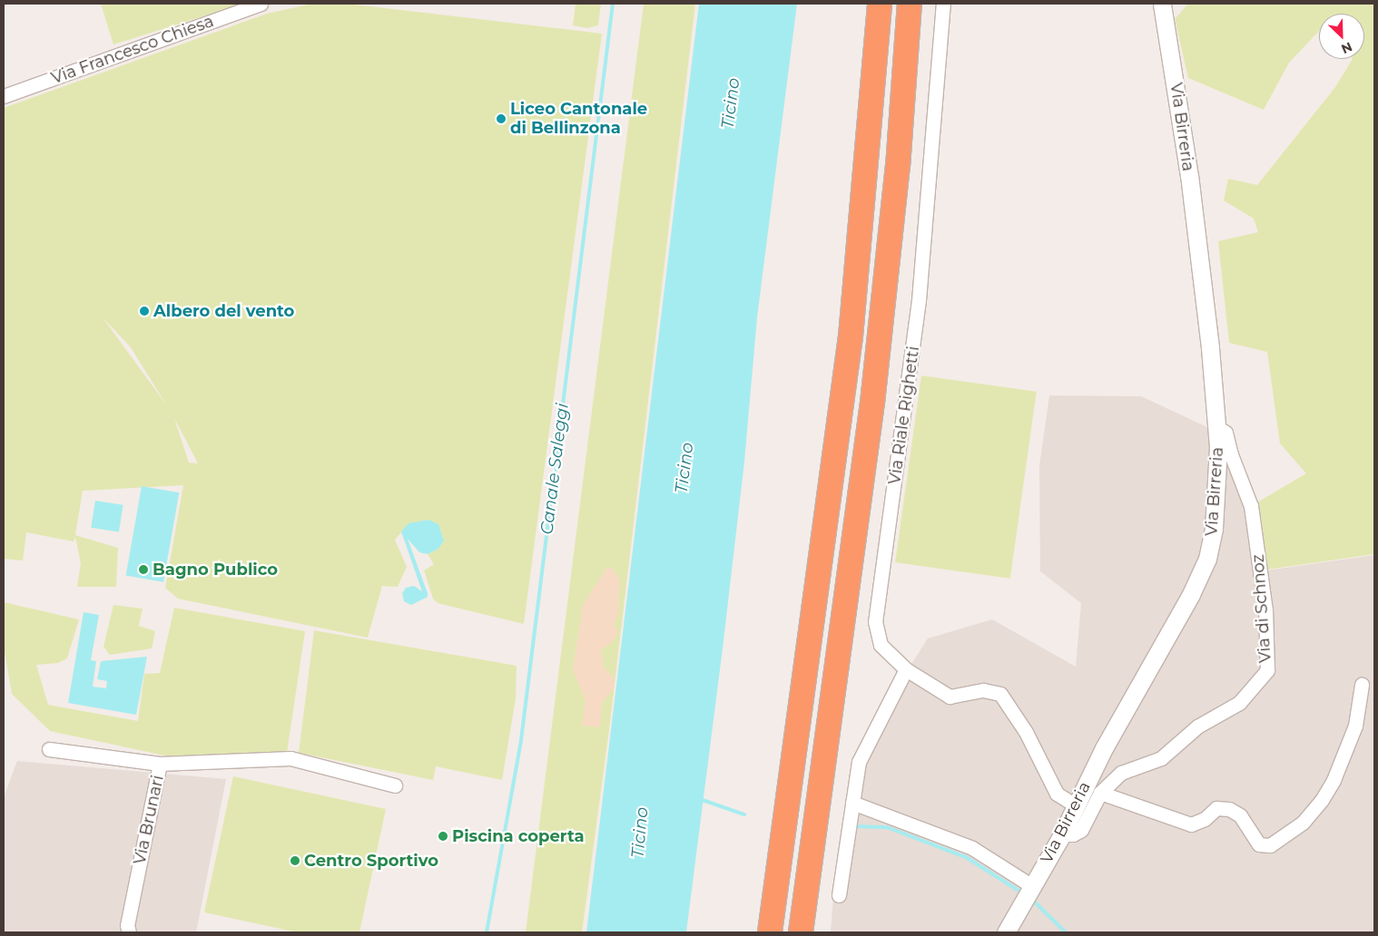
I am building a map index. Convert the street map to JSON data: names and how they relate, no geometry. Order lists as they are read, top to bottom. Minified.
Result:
{"streets":{"street":["Via Francesco Chiesa","Via Birreria","Via Riale Righetti","Via di Schnoz","Via Brunari"]},"crossings":[["Via Birreria","Via Riale Righetti"],["Via Birreria","Via di Schnoz"]],"water":["Ticino","Canale Saleggi"],"places":["Liceo Cantonale di Bellinzona","Albero del vento","Bagno Publico","Piscina coperta","Centro Sportivo"],"north":"bottom right"}
